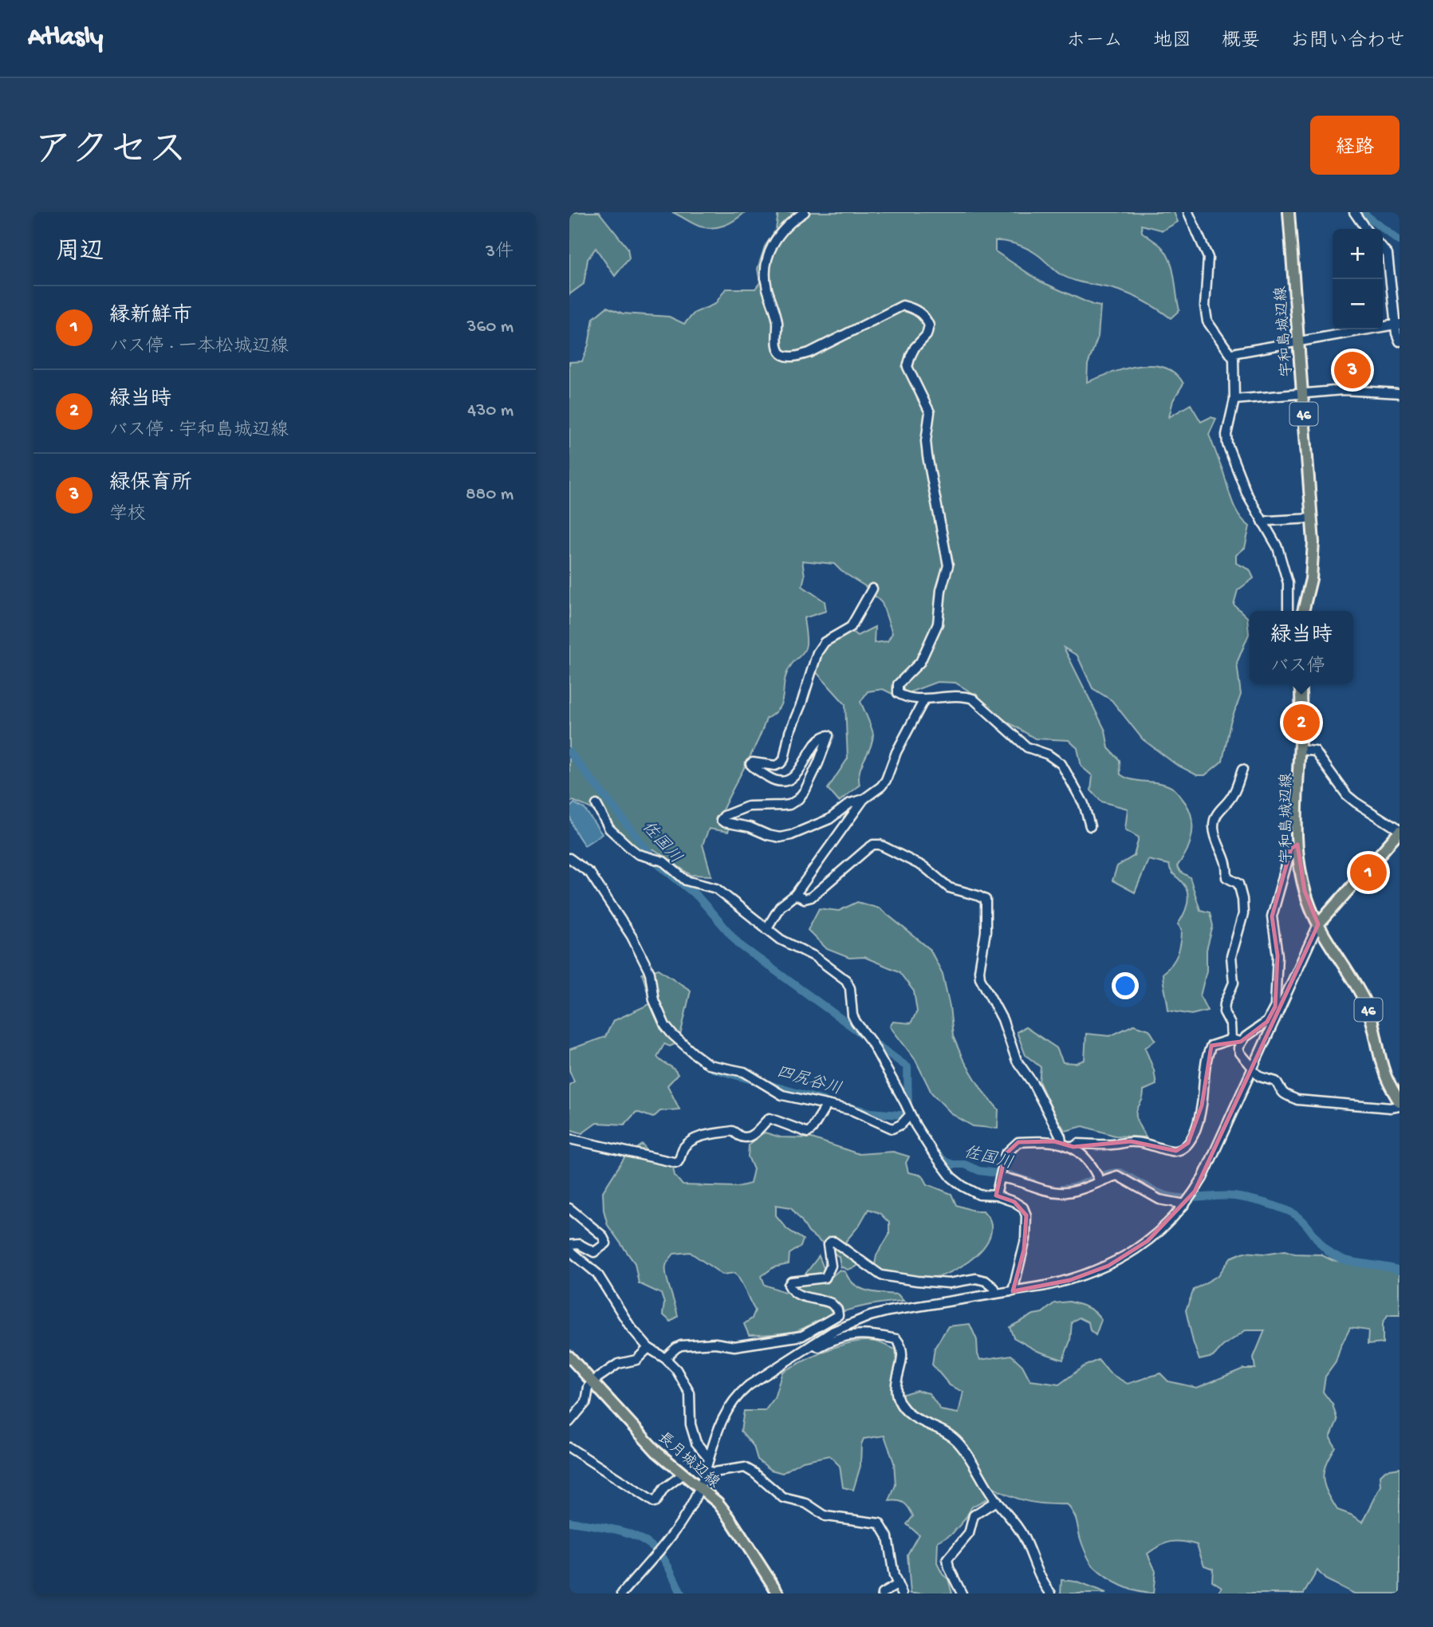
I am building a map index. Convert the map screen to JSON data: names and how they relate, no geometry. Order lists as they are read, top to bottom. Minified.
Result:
{"streets":{"main road":["宇和島城辺線","46","長月城辺線"]},"water":["佐国川","四尻谷川"],"page":{"header":"Atlasly","nav":["ホーム","地図","概要","お問い合わせ"],"title":"アクセス","buttons":"経路","heading":["周辺","3件"],"map_buttons":["+","−"],"list":[{"mark":"1","name":"縁新鮮市","note":"バス停 · 一本松城辺線","value":"360 m"},{"mark":"2","name":"緑当時","note":"バス停 · 宇和島城辺線","value":"430 m"},{"mark":"3","name":"緑保育所","note":"学校","value":"880 m"}],"pins":["3","2","1"],"popup":["緑当時","バス停"]}}
